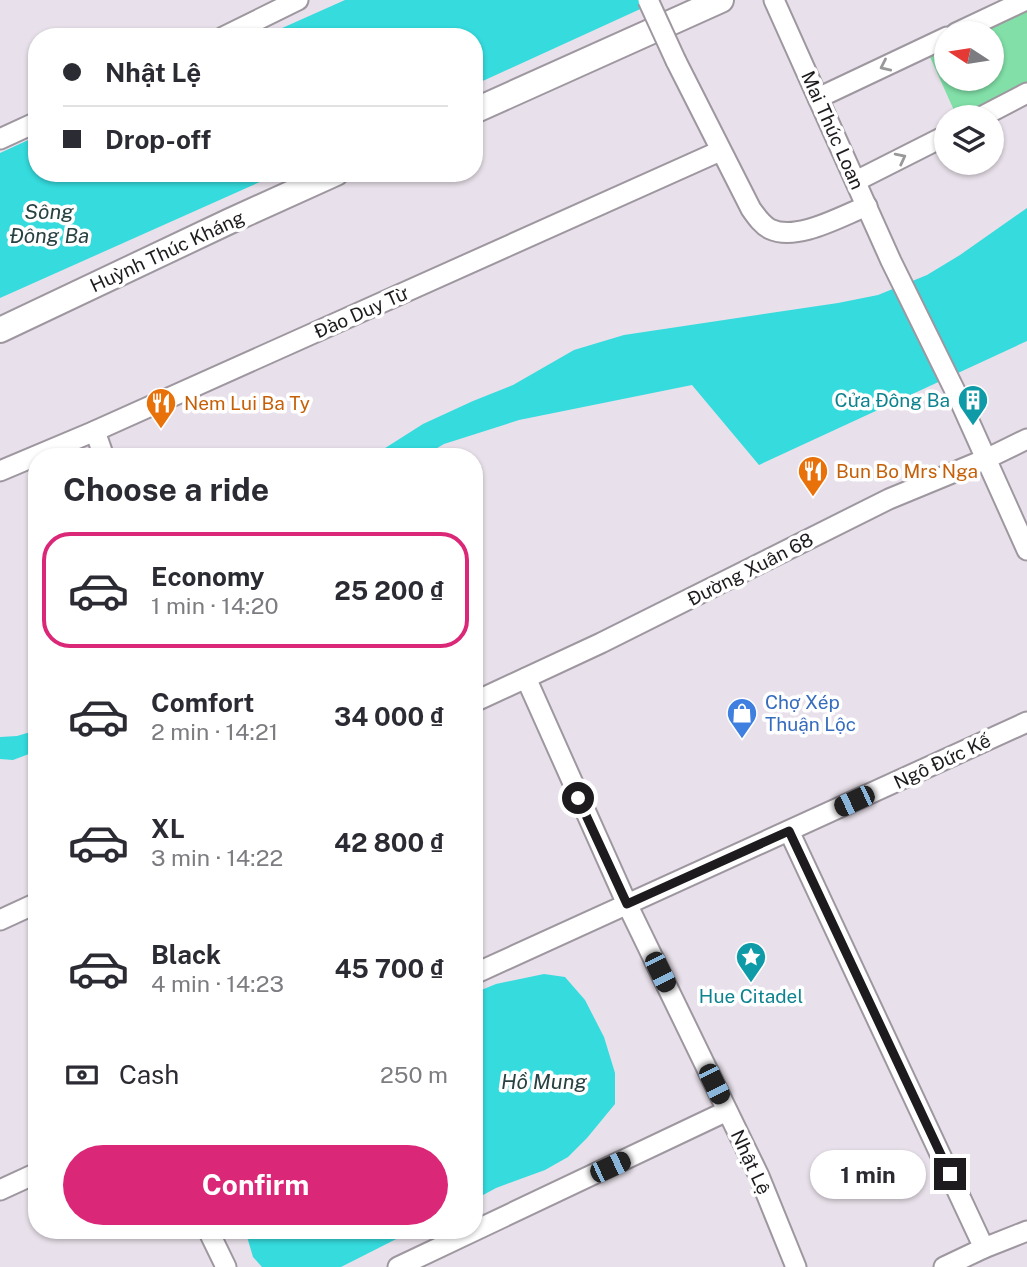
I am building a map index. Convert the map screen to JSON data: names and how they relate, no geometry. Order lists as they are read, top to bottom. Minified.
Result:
{"streets":{"main road":["Huỳnh Thúc Kháng"],"street":["Mai Thúc Loan","Đào Duy Từ","Đường Xuân 68","Ngô Đức Kế","Nhật Lệ"]},"crossings":[["Mai Thúc Loan","Đường Xuân 68"],["Đường Xuân 68","Nhật Lệ"],["Ngô Đức Kế","Nhật Lệ"]],"water":["Sông Đông Ba","Hồ Mung"],"places":{"building":["Cửa Đông Ba"],"restaurant":["Nem Lui Ba Ty","Bun Bo Mrs Nga"],"shop":["Chợ Xép Thuận Lộc"],"place":["Hue Citadel"]},"north":"left","page":{"banner":["Nhật Lệ","Drop-off"],"heading":"Choose a ride","list":[{"name":"Economy","note":"1 min · 14:20","value":"25 200 ₫"},{"name":"Comfort","note":"2 min · 14:21","value":"34 000 ₫"},{"name":"XL","note":"3 min · 14:22","value":"42 800 ₫"},{"name":"Black","note":"4 min · 14:23","value":"45 700 ₫"}],"pay":["Cash","250 m"],"buttons":"Confirm","bubble":"1 min"}}
